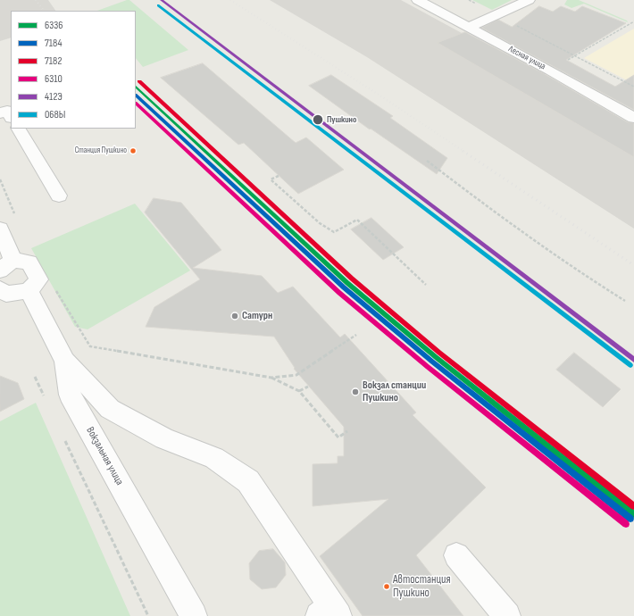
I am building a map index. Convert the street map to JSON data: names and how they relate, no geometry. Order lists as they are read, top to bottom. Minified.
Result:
{"streets":{"street":["Лесная улица","Вокзальная улица"]},"places":["Пушкино","Станция Пушкино","Сатурн","Вокзал станции Пушкино","Автостанция Пушкино"],"lines":["transit line 412Э","transit line 068Ы","transit line 7182","transit line 6336","transit line 7184","transit line 6310"],"legend":["6336","7184","7182","6310","412Э","068Ы"]}
